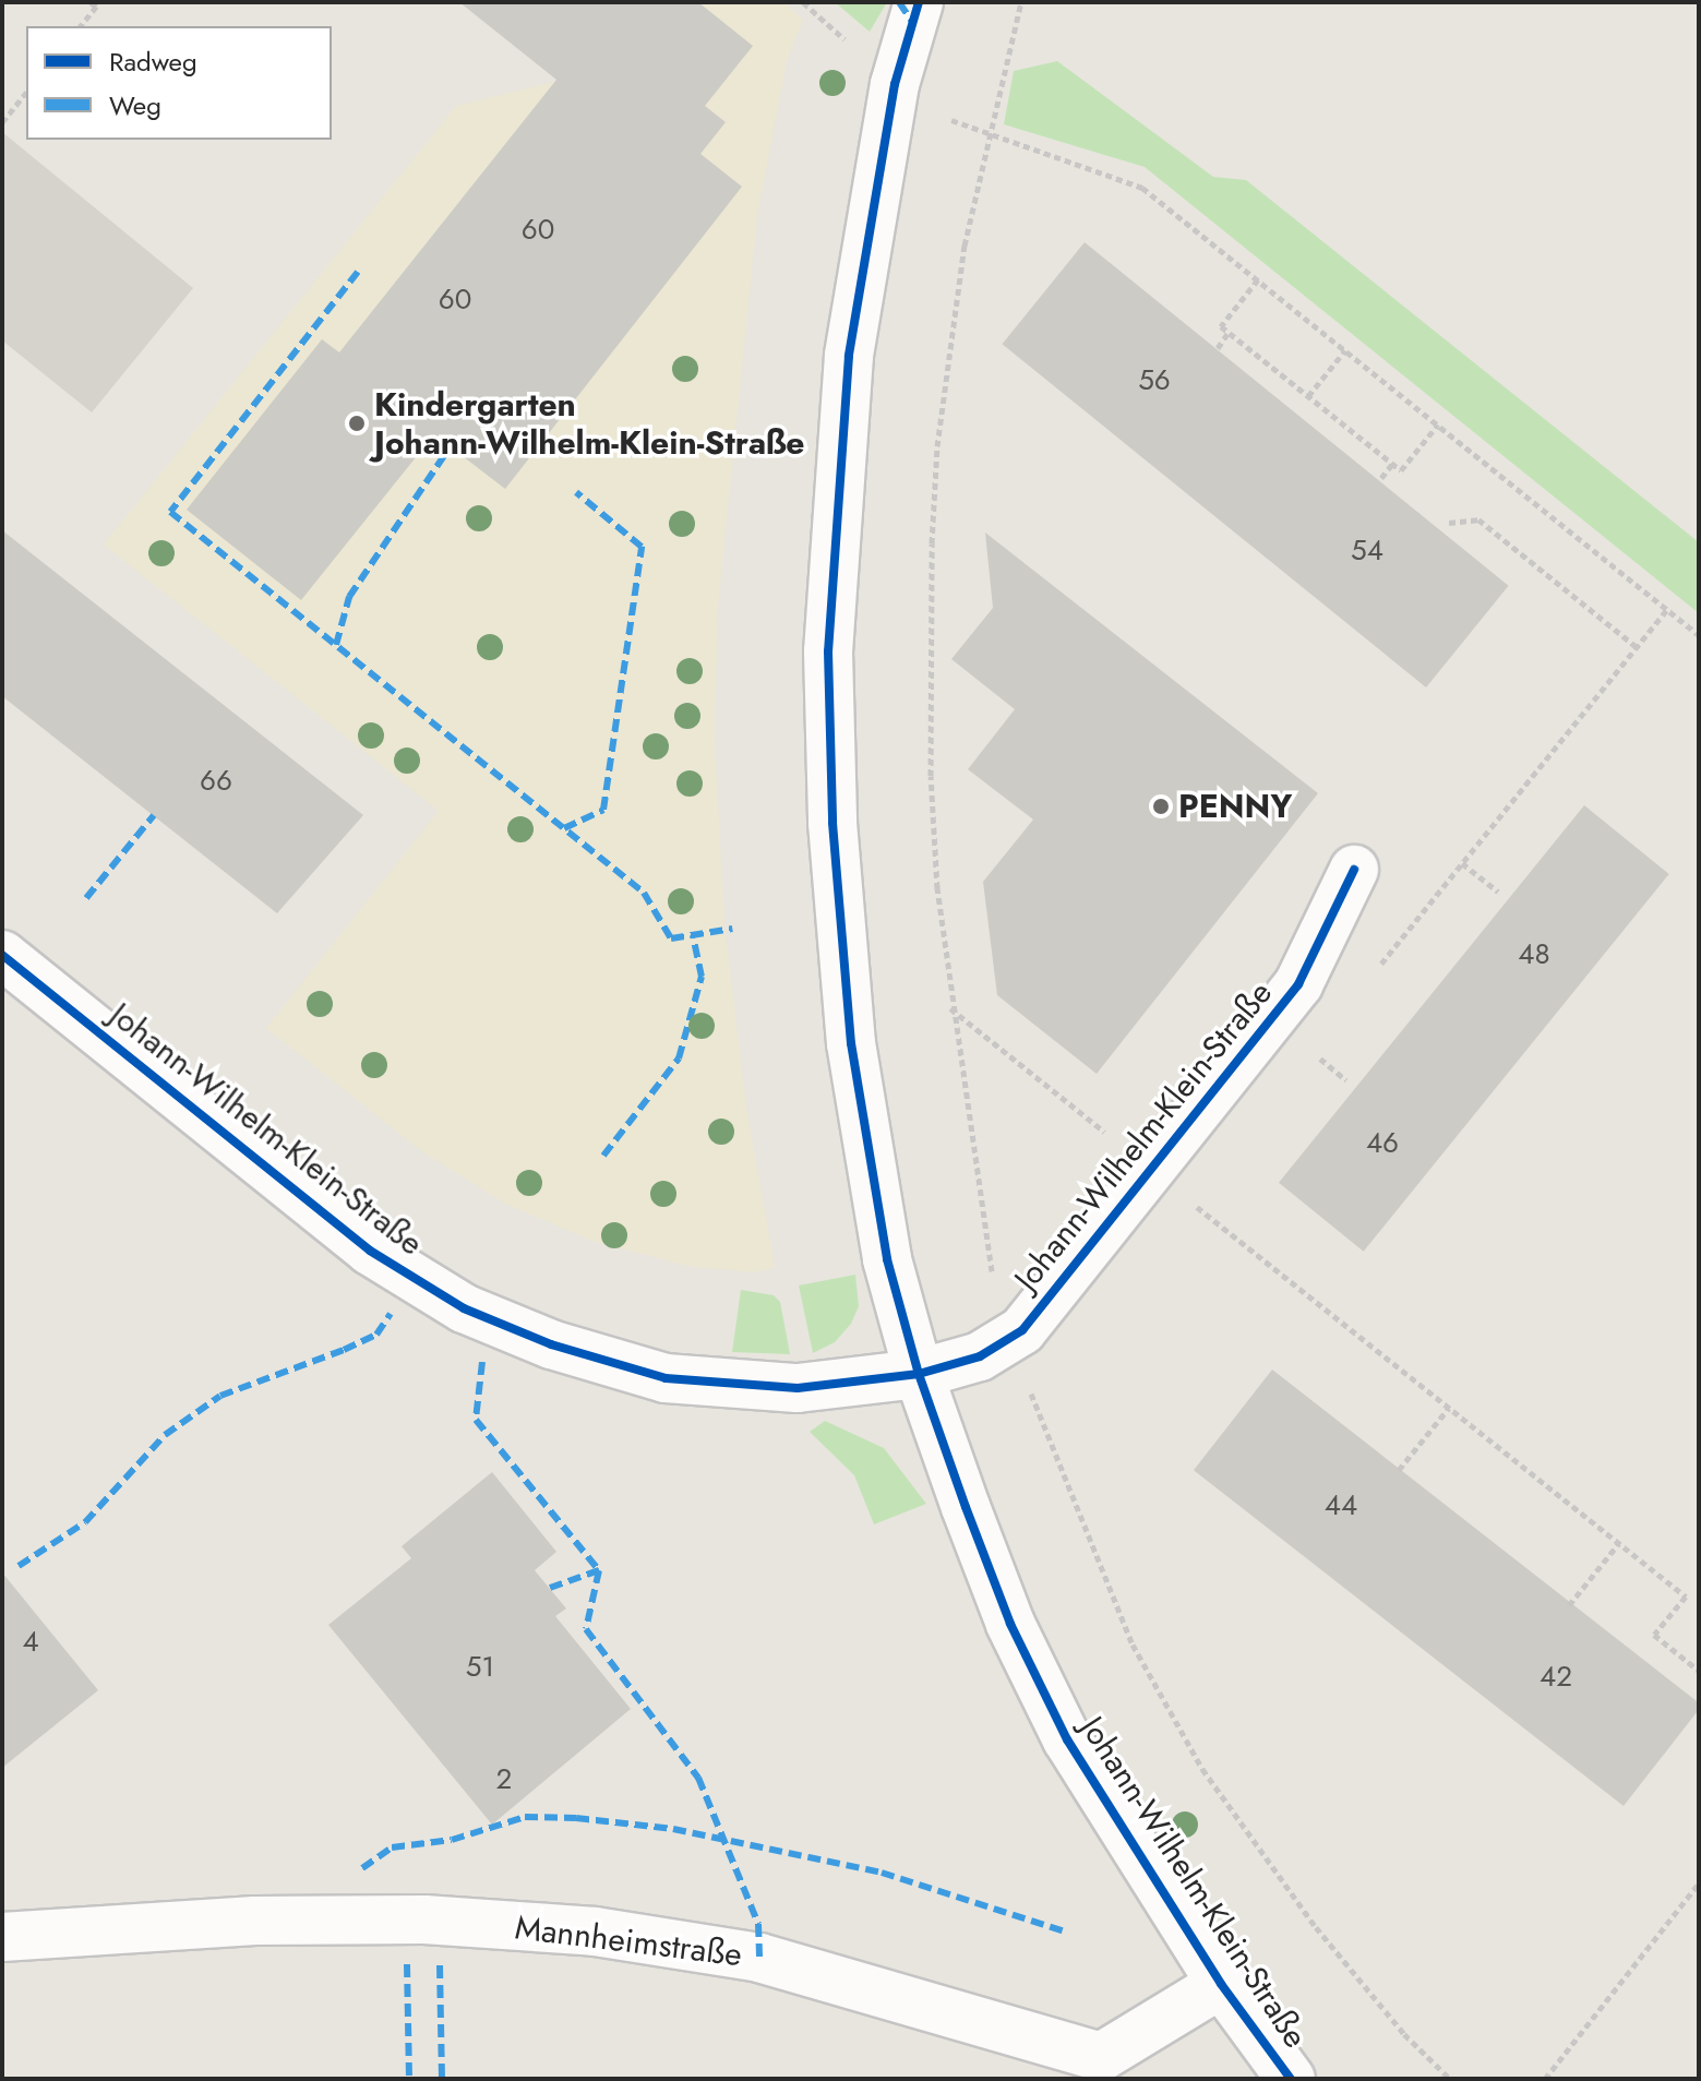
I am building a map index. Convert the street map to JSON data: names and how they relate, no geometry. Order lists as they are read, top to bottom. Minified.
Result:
{"streets":{"street":["Johann-Wilhelm-Klein-Straße","Mannheimstraße"]},"crossings":[["Johann-Wilhelm-Klein-Straße","Mannheimstraße"]],"places":["Kindergarten Johann-Wilhelm-Klein-Straße","PENNY"],"house_numbers":["60","60","56","54","66","48","46","44","4","51","42","2"],"legend":["Radweg","Weg"]}
